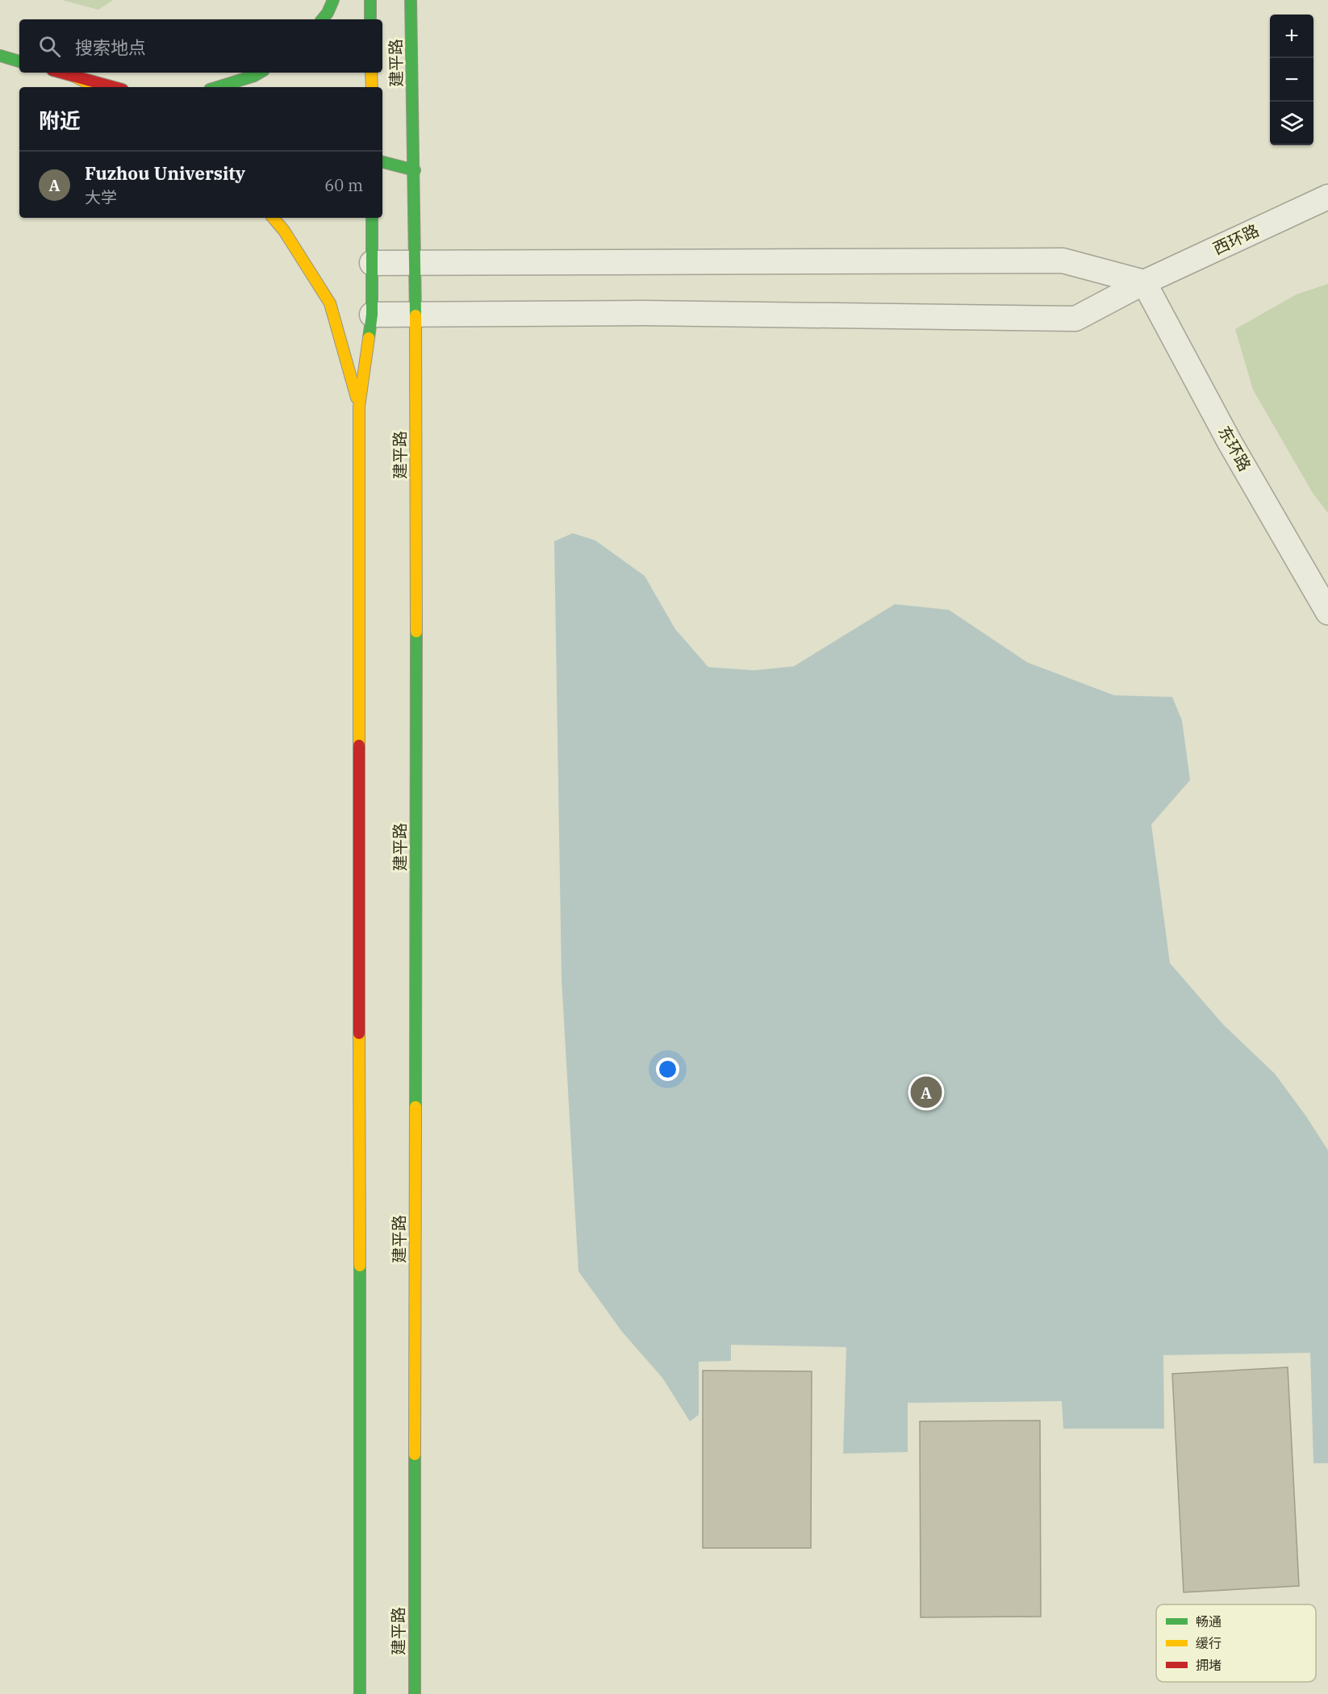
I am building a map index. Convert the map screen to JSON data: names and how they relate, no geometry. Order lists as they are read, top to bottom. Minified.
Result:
{"streets":{"main road":["建平路"],"street":["西环路","东环路"]},"crossings":[["建平路","西环路"],["西环路","东环路"]],"legend":["畅通","缓行","拥堵"],"page":{"map_buttons":["+","−"],"search":"搜索地点","heading":"附近","list":[{"mark":"A","name":"Fuzhou University","note":"大学","value":"60 m"}],"pins":"A"}}
